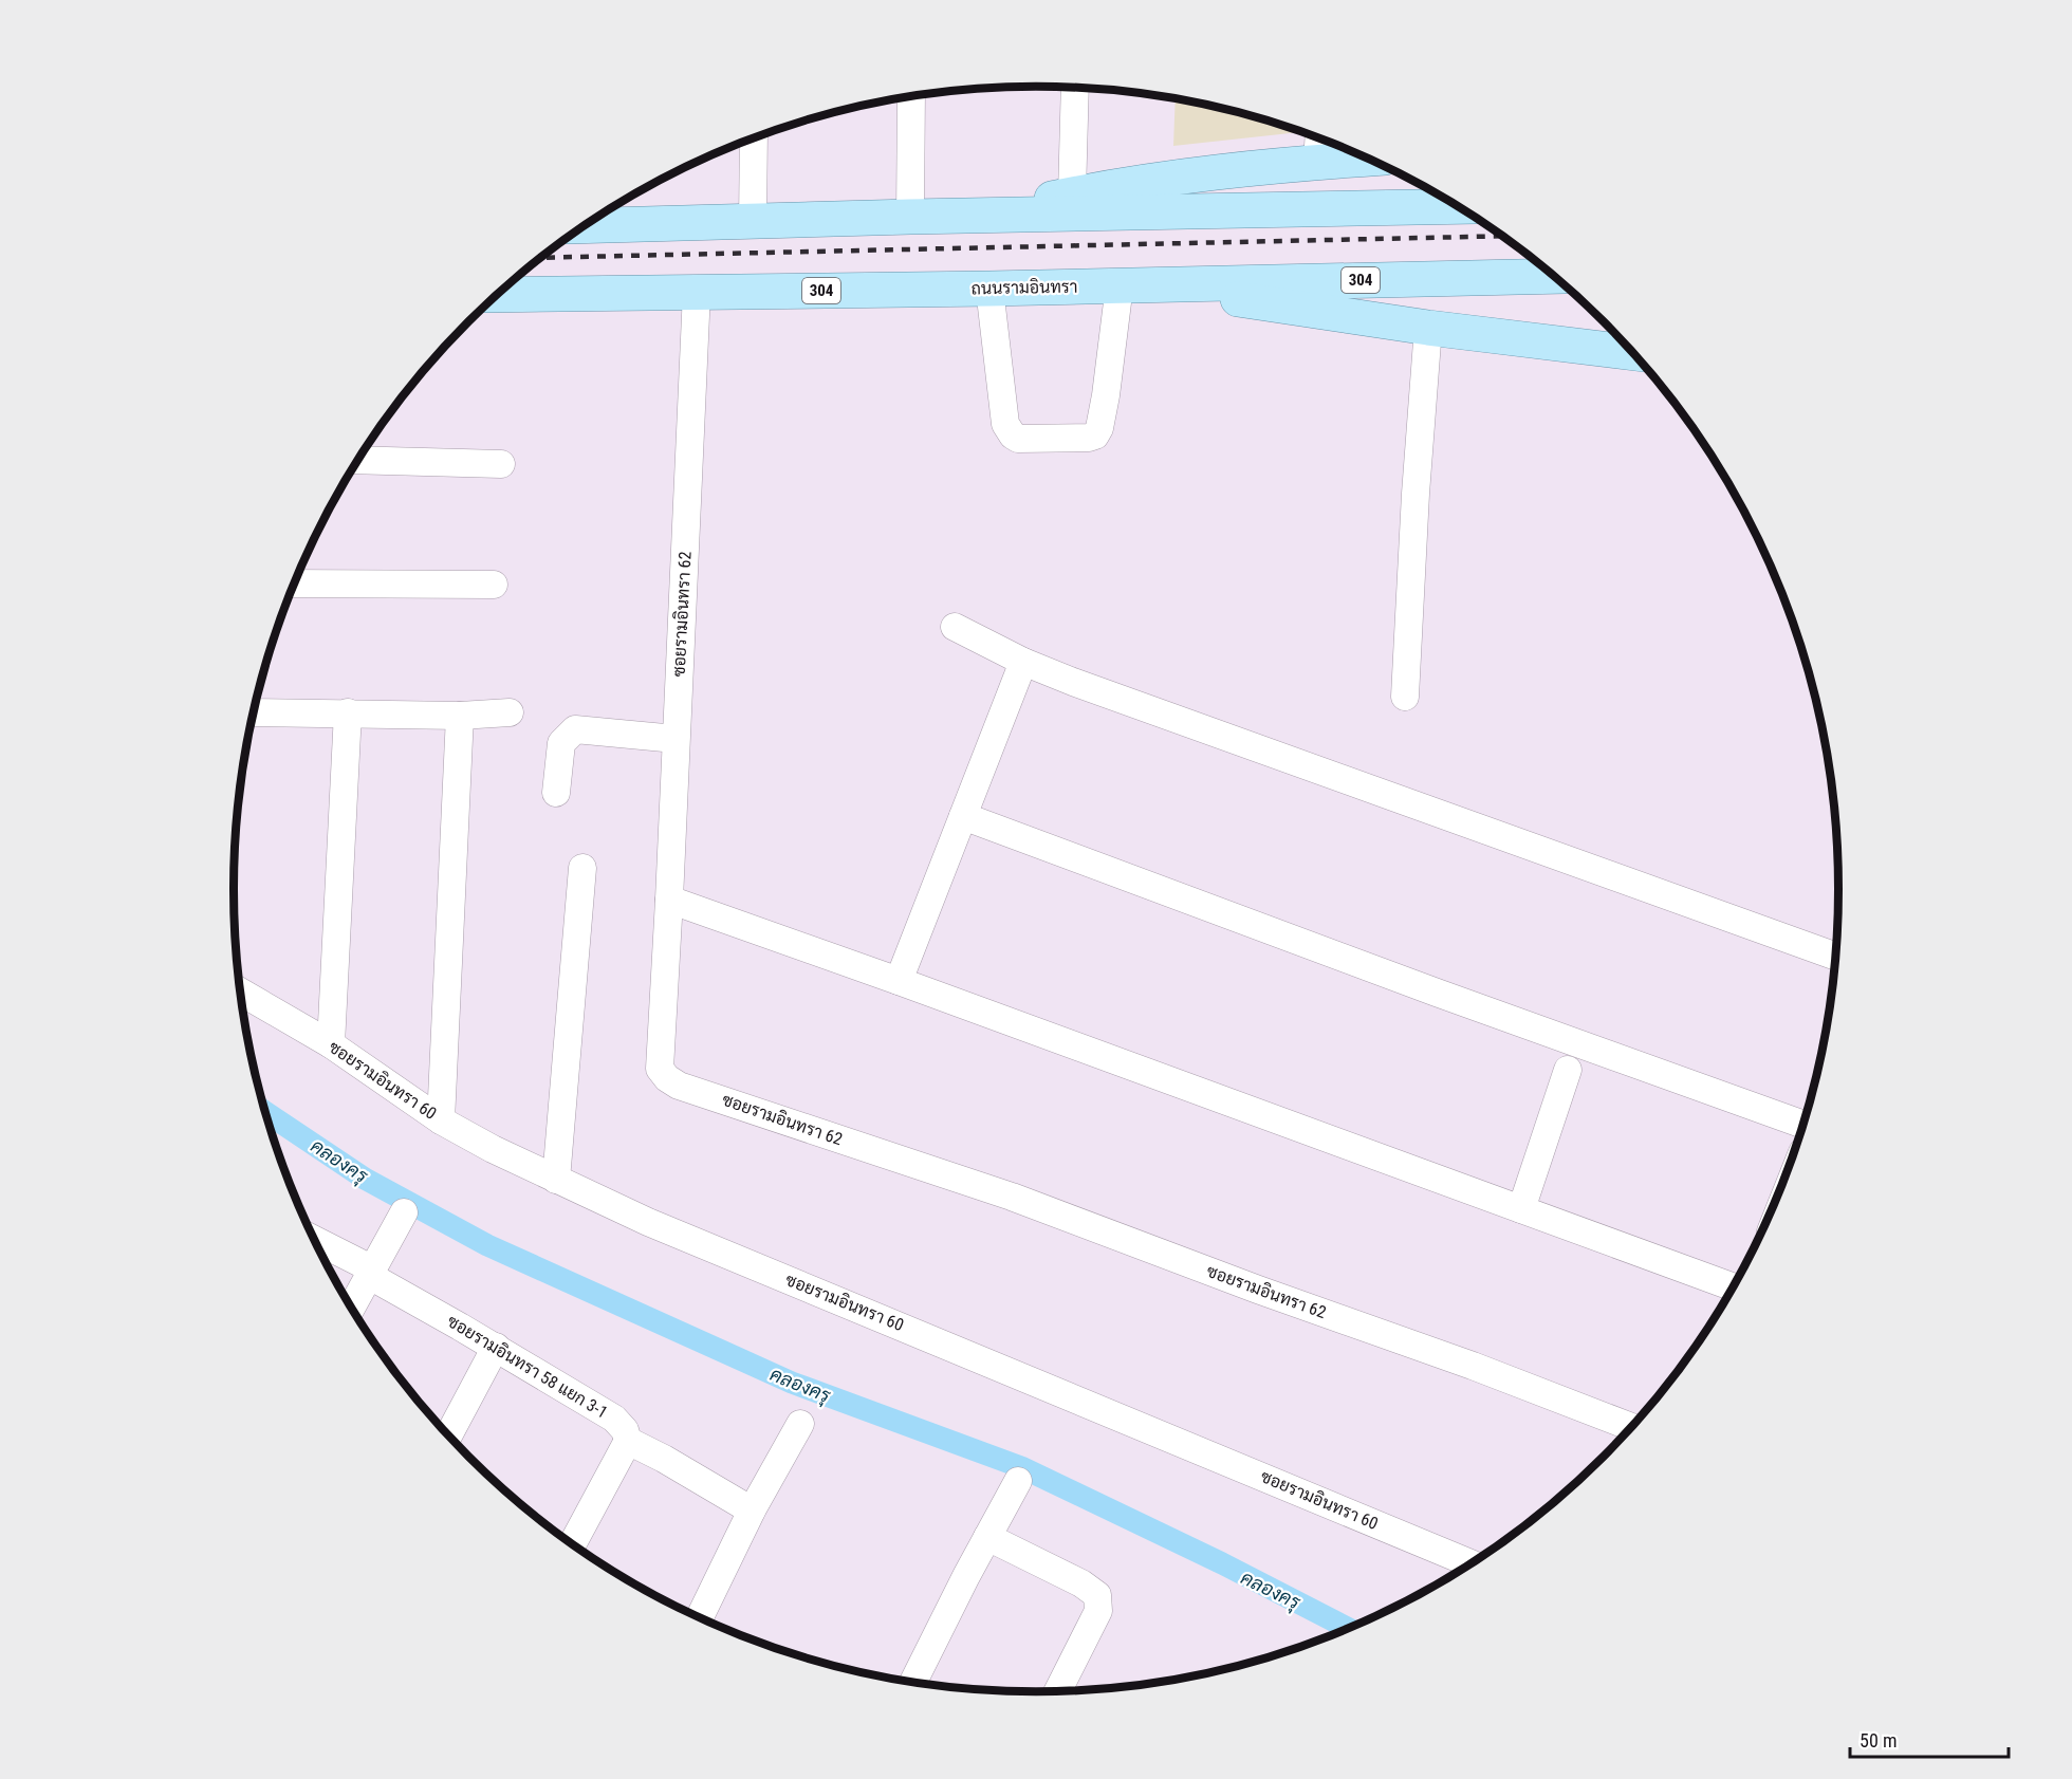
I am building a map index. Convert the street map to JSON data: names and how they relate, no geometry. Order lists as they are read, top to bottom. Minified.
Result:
{"streets":{"main road":["304","ถนนรามอินทรา"],"street":["ซอยรามอินทรา 62","ซอยรามอินทรา 60","ซอยรามอินทรา 58 แยก 3-1"]},"crossings":[["ถนนรามอินทรา","ซอยรามอินทรา 62"]],"water":["คลองครุ"],"scale_bar":"50 m"}
